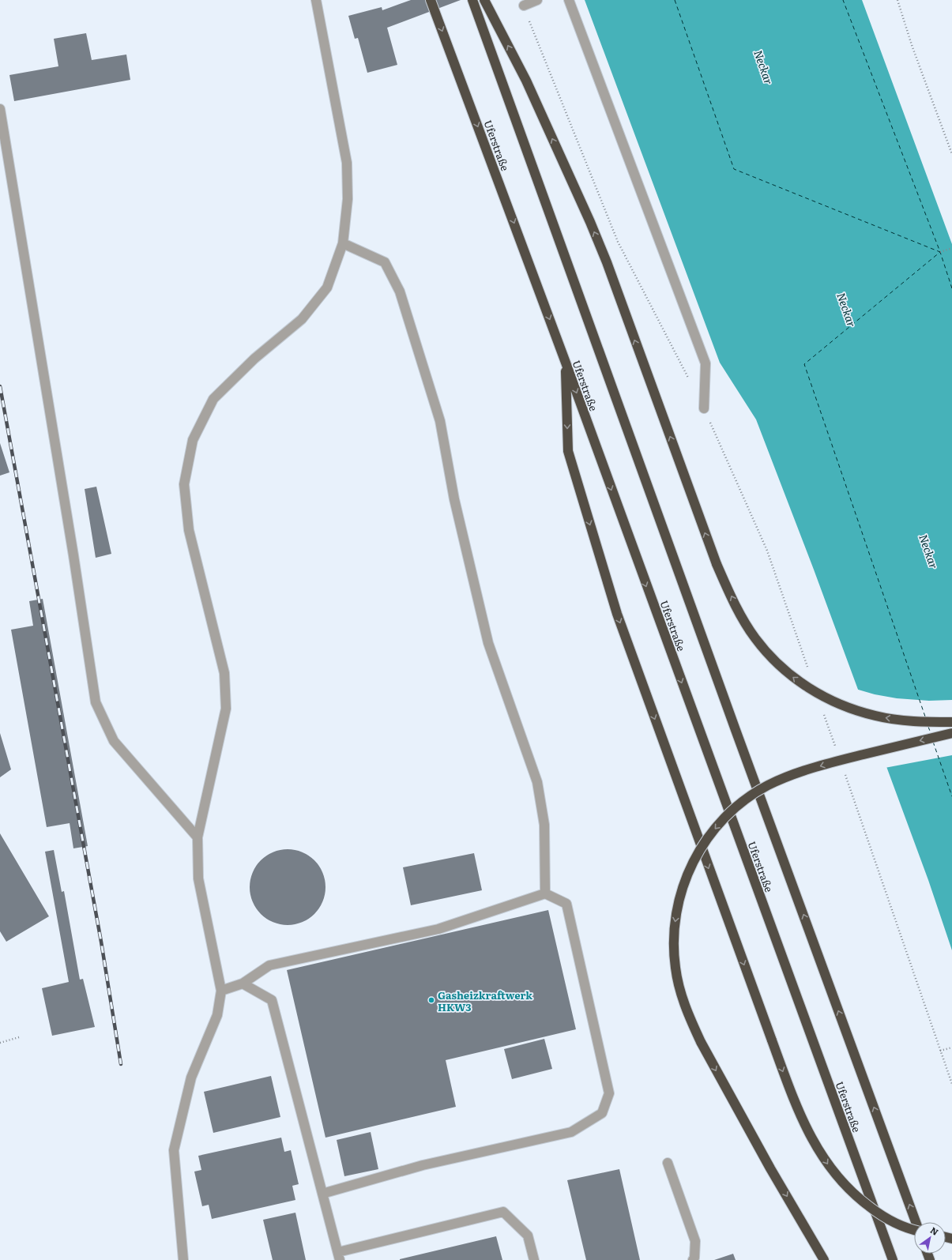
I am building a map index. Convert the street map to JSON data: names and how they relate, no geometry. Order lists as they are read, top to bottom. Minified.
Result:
{"streets":{"highway":["Uferstraße"]},"water":["Neckar"],"places":["Gasheizkraftwerk HKW3"],"north":"top right"}
